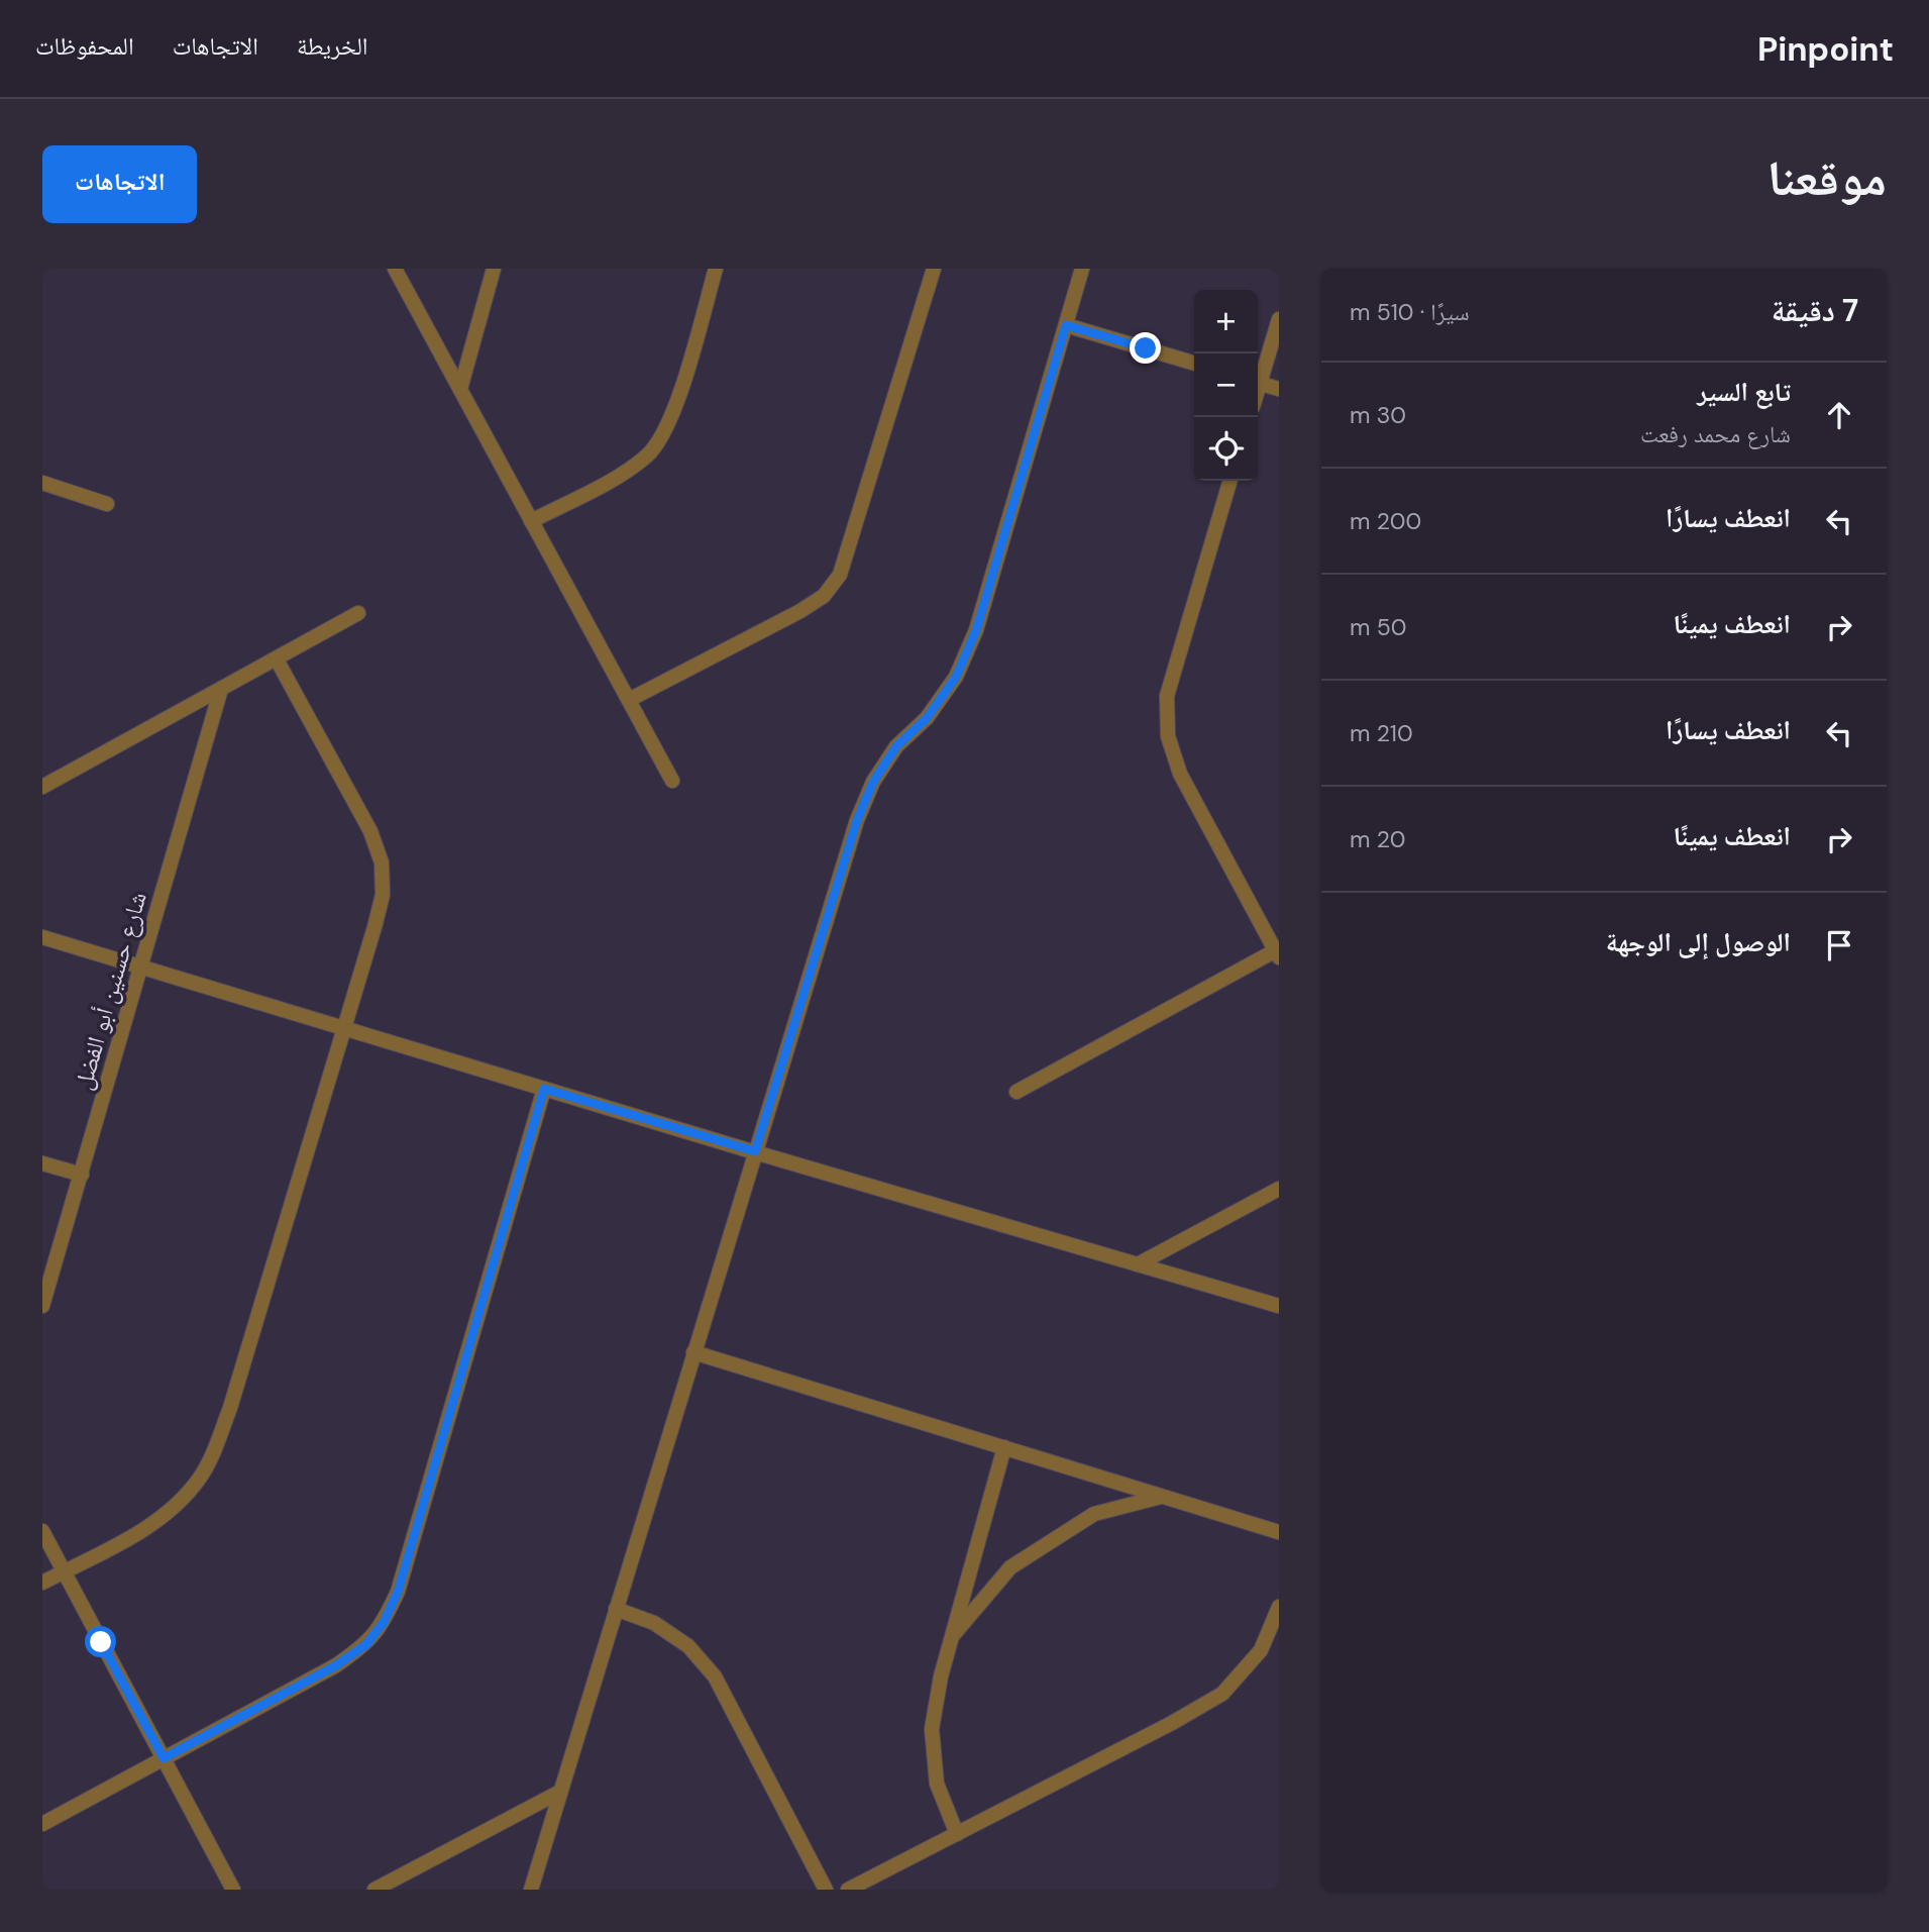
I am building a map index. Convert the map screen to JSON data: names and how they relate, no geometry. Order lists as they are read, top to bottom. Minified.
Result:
{"streets":{"street":["شارع حسنين أبو الفضل"]},"page":{"header":"Pinpoint","nav":["الخريطة","الاتجاهات","المحفوظات"],"title":"موقعنا","buttons":"الاتجاهات","heading":["7 دقيقة","سيرًا · 510 m"],"map_buttons":["+","−"],"list":[["تابع السير","شارع محمد رفعت","30 m"],["انعطف يسارًا","200 m"],["انعطف يمينًا","50 m"],["انعطف يسارًا","210 m"],["انعطف يمينًا","20 m"],"الوصول إلى الوجهة"]}}
